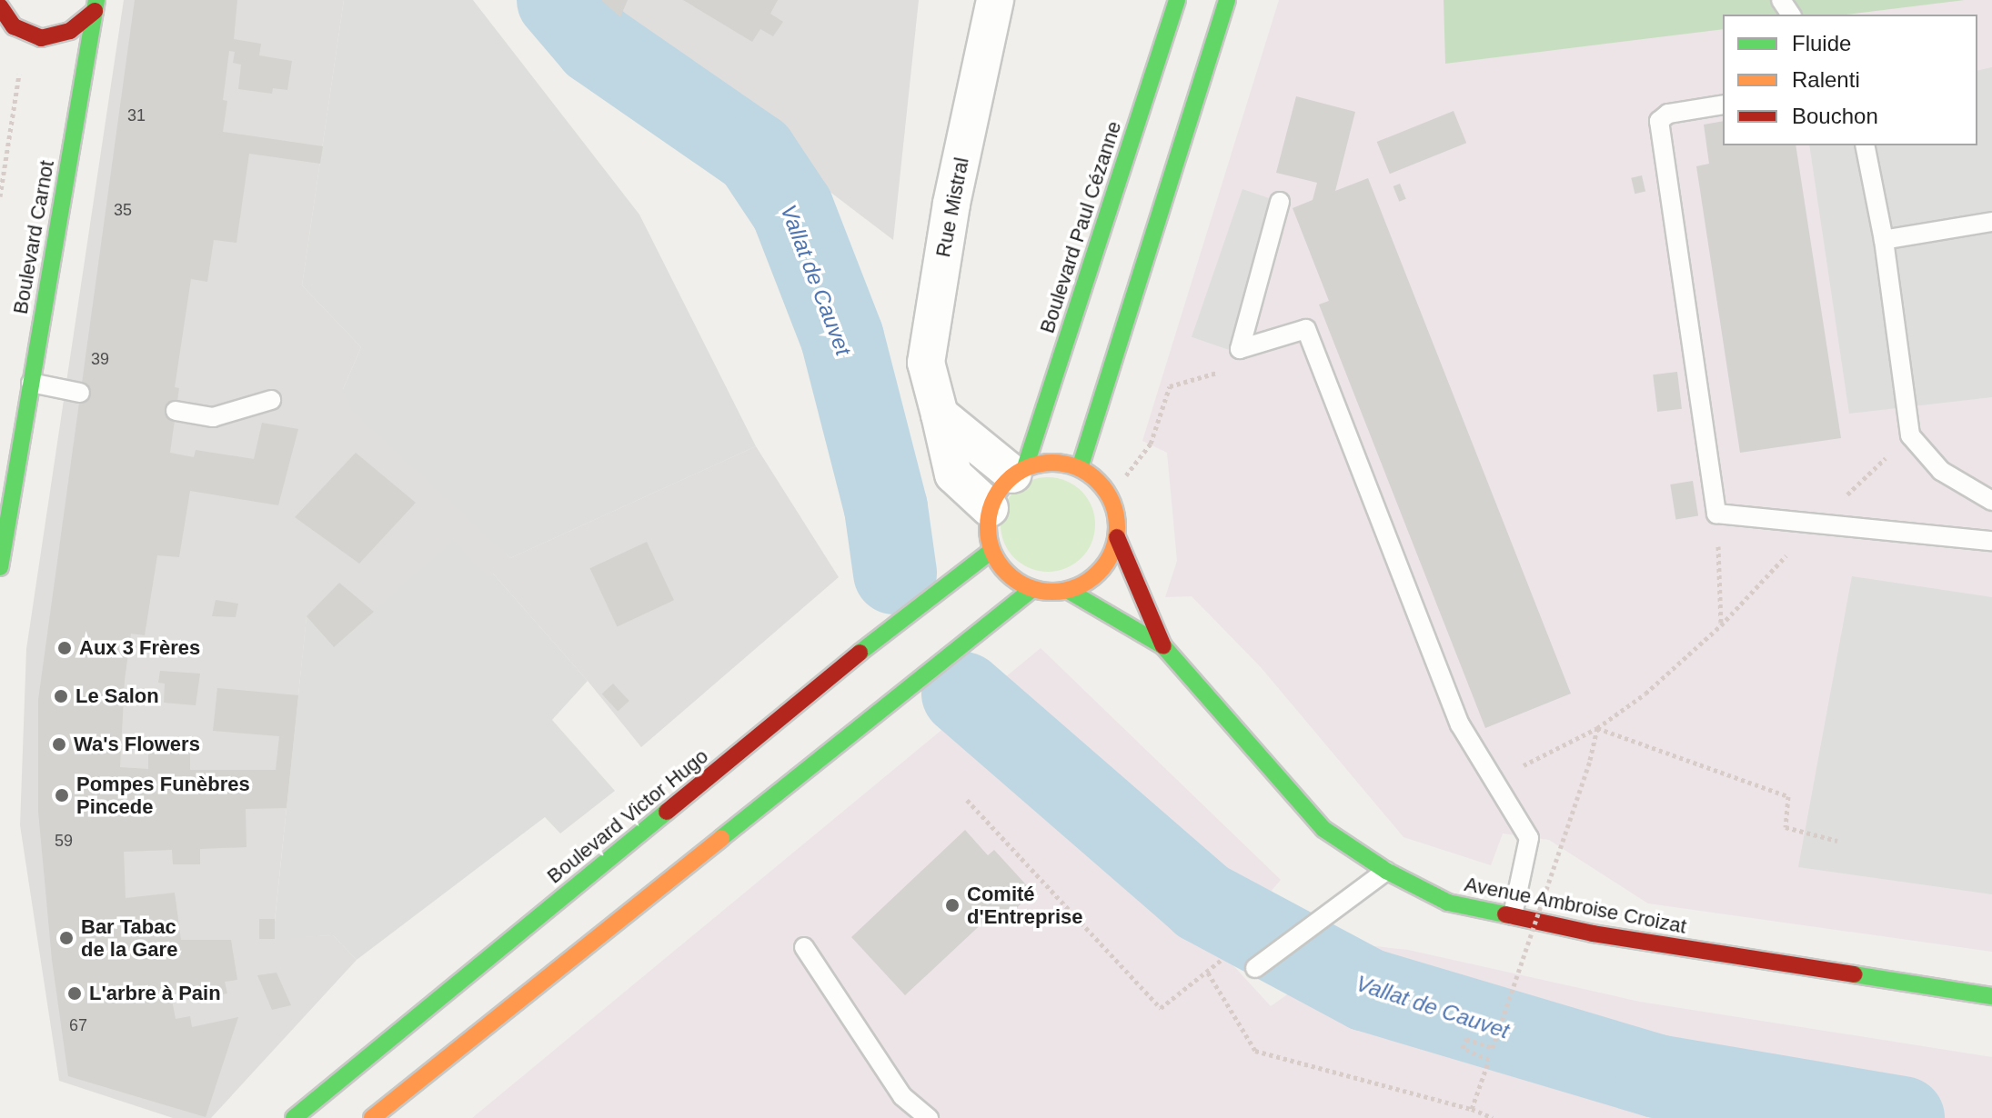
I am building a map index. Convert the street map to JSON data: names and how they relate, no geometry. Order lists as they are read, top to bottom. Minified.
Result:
{"streets":{"main road":["Boulevard Paul Cézanne","Boulevard Carnot","Boulevard Victor Hugo","Avenue Ambroise Croizat"],"street":["Rue Mistral"]},"crossings":[["Rue Mistral","Boulevard Paul Cézanne"],["Rue Mistral","Boulevard Victor Hugo"],["Rue Mistral","Avenue Ambroise Croizat"],["Boulevard Paul Cézanne","Boulevard Victor Hugo"],["Boulevard Paul Cézanne","Avenue Ambroise Croizat"],["Boulevard Victor Hugo","Avenue Ambroise Croizat"]],"water":["Vallat de Cauvet"],"places":["Aux 3 Frères","Le Salon","Wa's Flowers","Pompes Funèbres Pincede","Comité d'Entreprise","Bar Tabac de la Gare","L'arbre à Pain"],"house_numbers":["31","35","39","59","67"],"legend":["Fluide","Ralenti","Bouchon"]}
